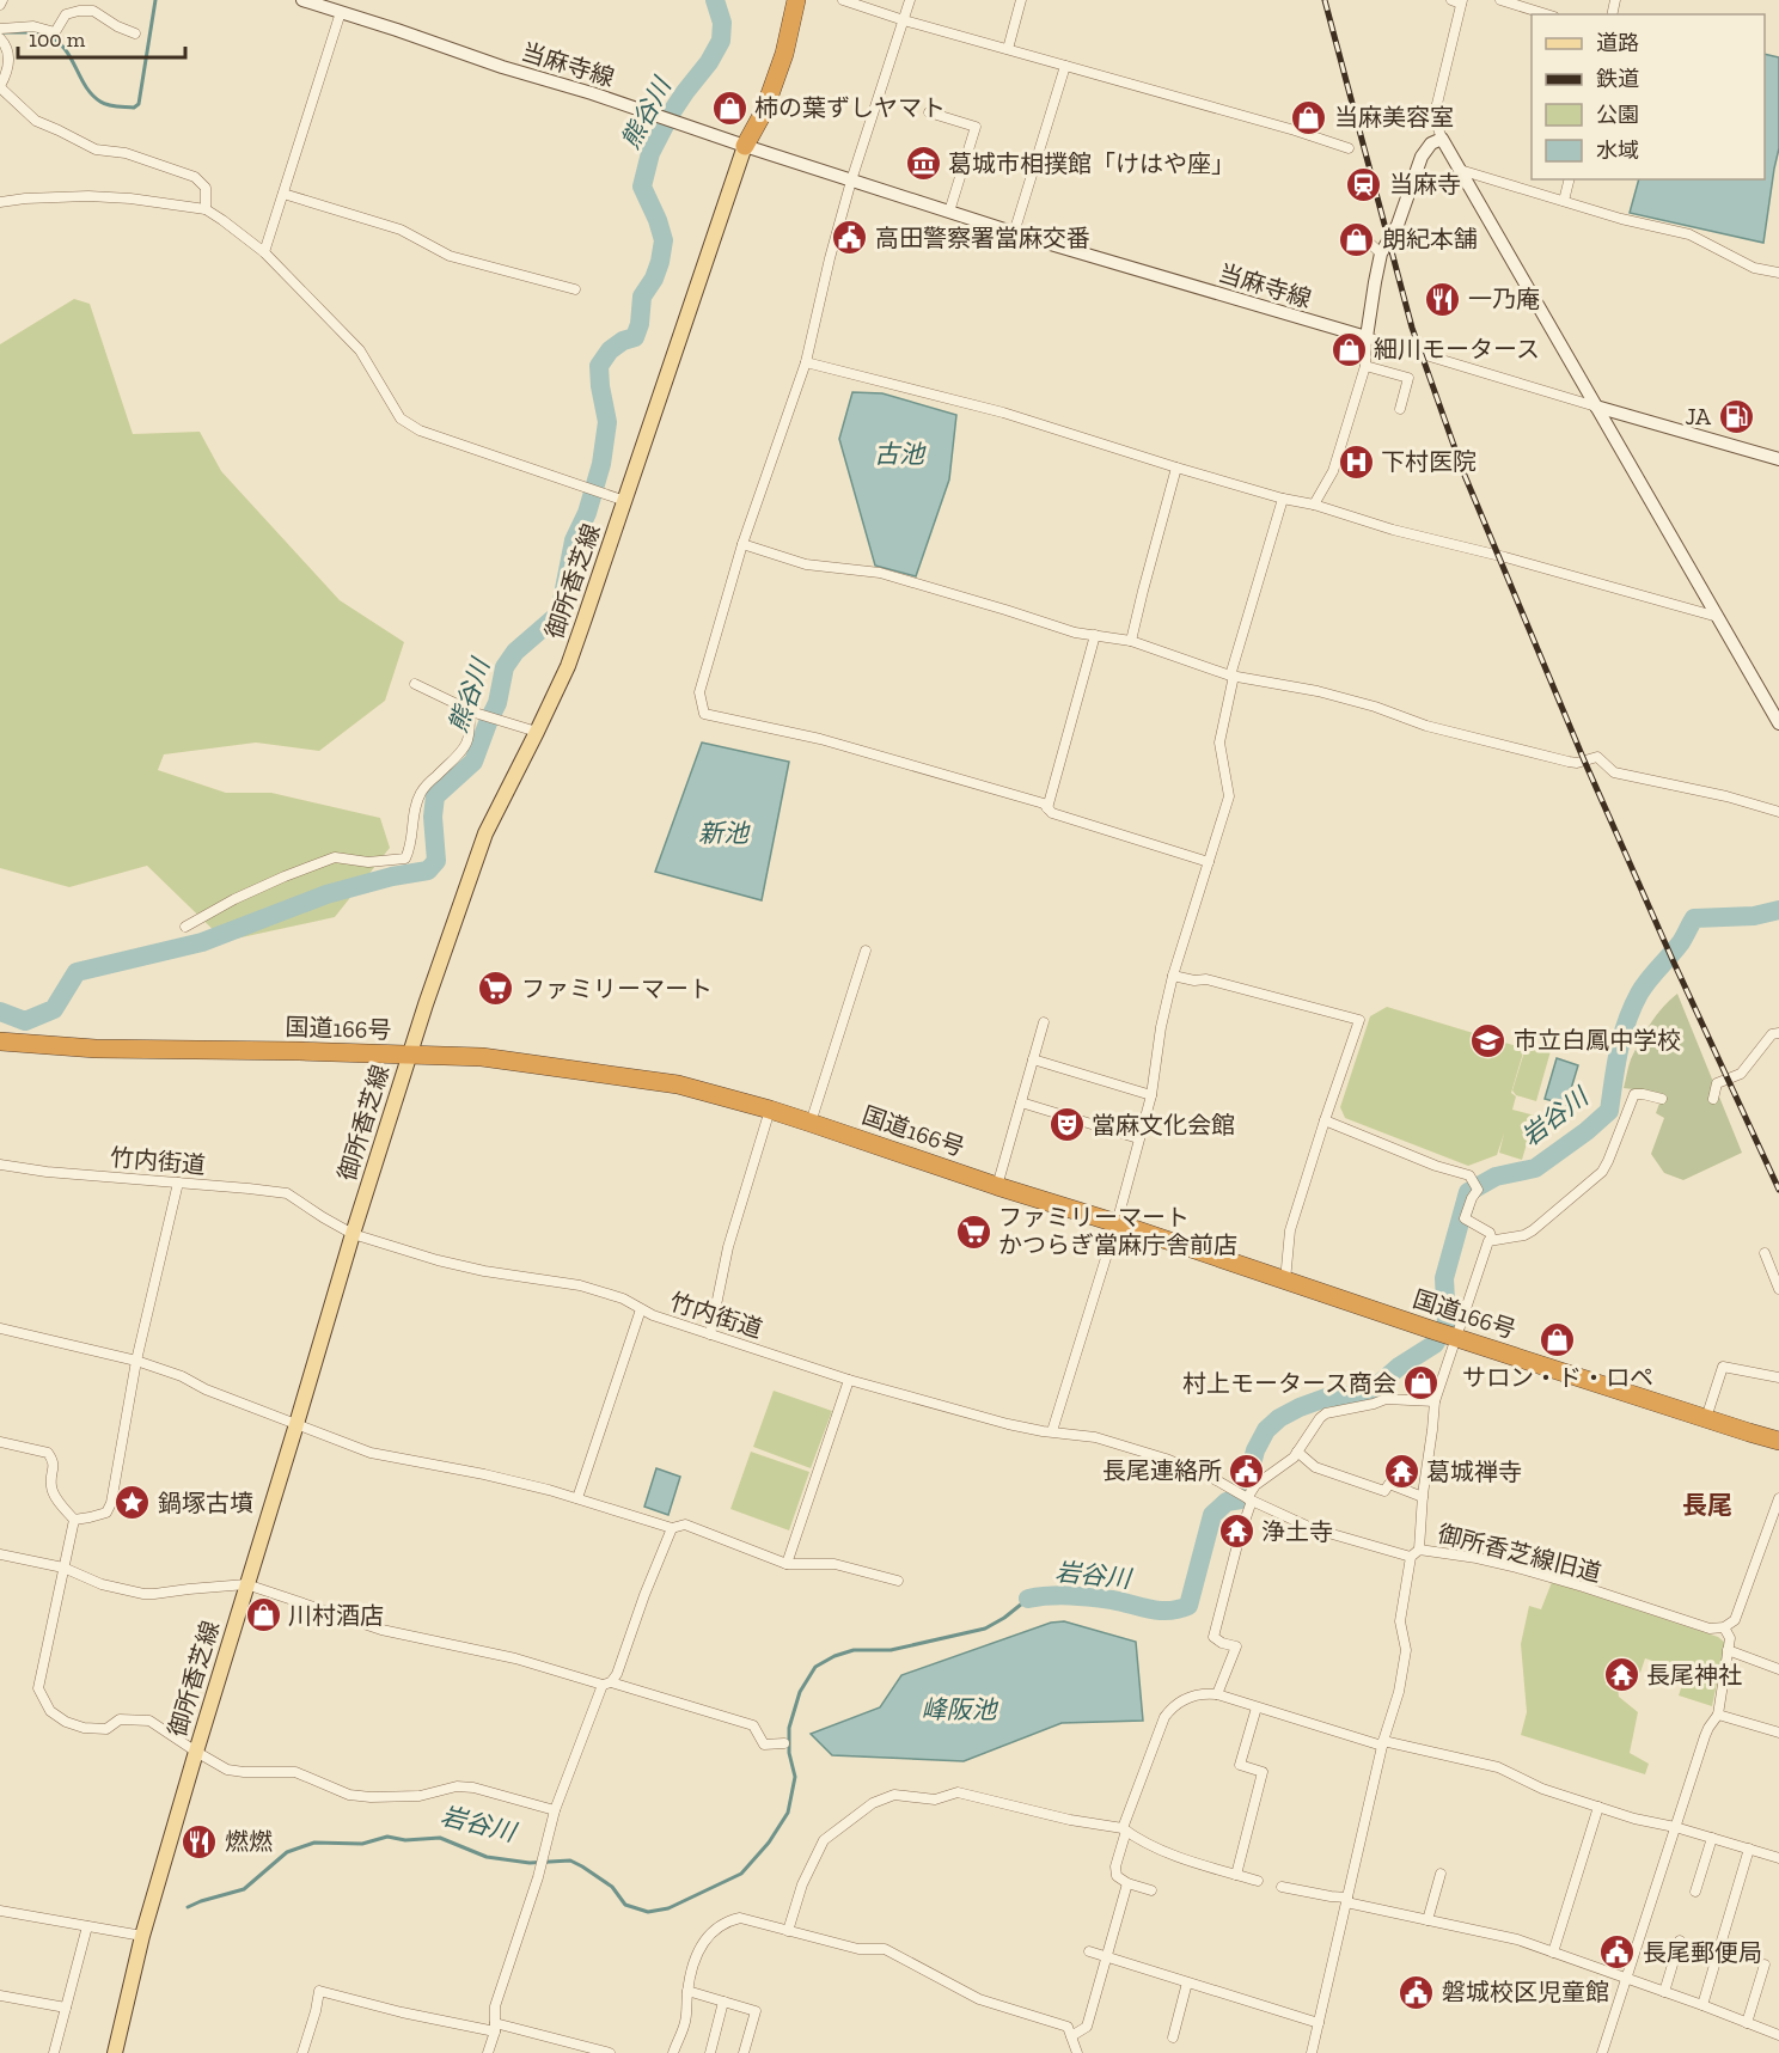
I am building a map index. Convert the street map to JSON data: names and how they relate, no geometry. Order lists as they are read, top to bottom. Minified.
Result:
{"streets":{"highway":["国道166号"],"main road":["当麻寺線","御所香芝線"],"street":["竹内街道","御所香芝線旧道"]},"crossings":[["当麻寺線","御所香芝線"],["御所香芝線","国道166号"],["御所香芝線","竹内街道"],["竹内街道","御所香芝線旧道"]],"districts":["長尾"],"water":["熊谷川","古池","新池","岩谷川","峰阪池"],"places":{"shop":["柿の葉ずしヤマト","当麻美容室","朗紀本舗","細川モータース","サロン・ド・ロペ","村上モータース商会","川村酒店"],"museum":["葛城市相撲館「けはや座」"],"station":["当麻寺"],"public building":["高田警察署當麻交番","長尾連絡所","長尾郵便局","磐城校区児童館"],"restaurant":["一乃庵","燃燃"],"fuel station":["JA"],"hospital":["下村医院"],"supermarket":["ファミリーマート","ファミリーマート かつらぎ當麻庁舎前店"],"school or university":["市立白鳳中学校"],"theatre":["當麻文化会館"],"temple":["葛城禅寺","浄土寺","長尾神社"],"place":["鍋塚古墳"]},"legend":["道路","鉄道","公園","水域"],"scale_bar":"100 m"}
